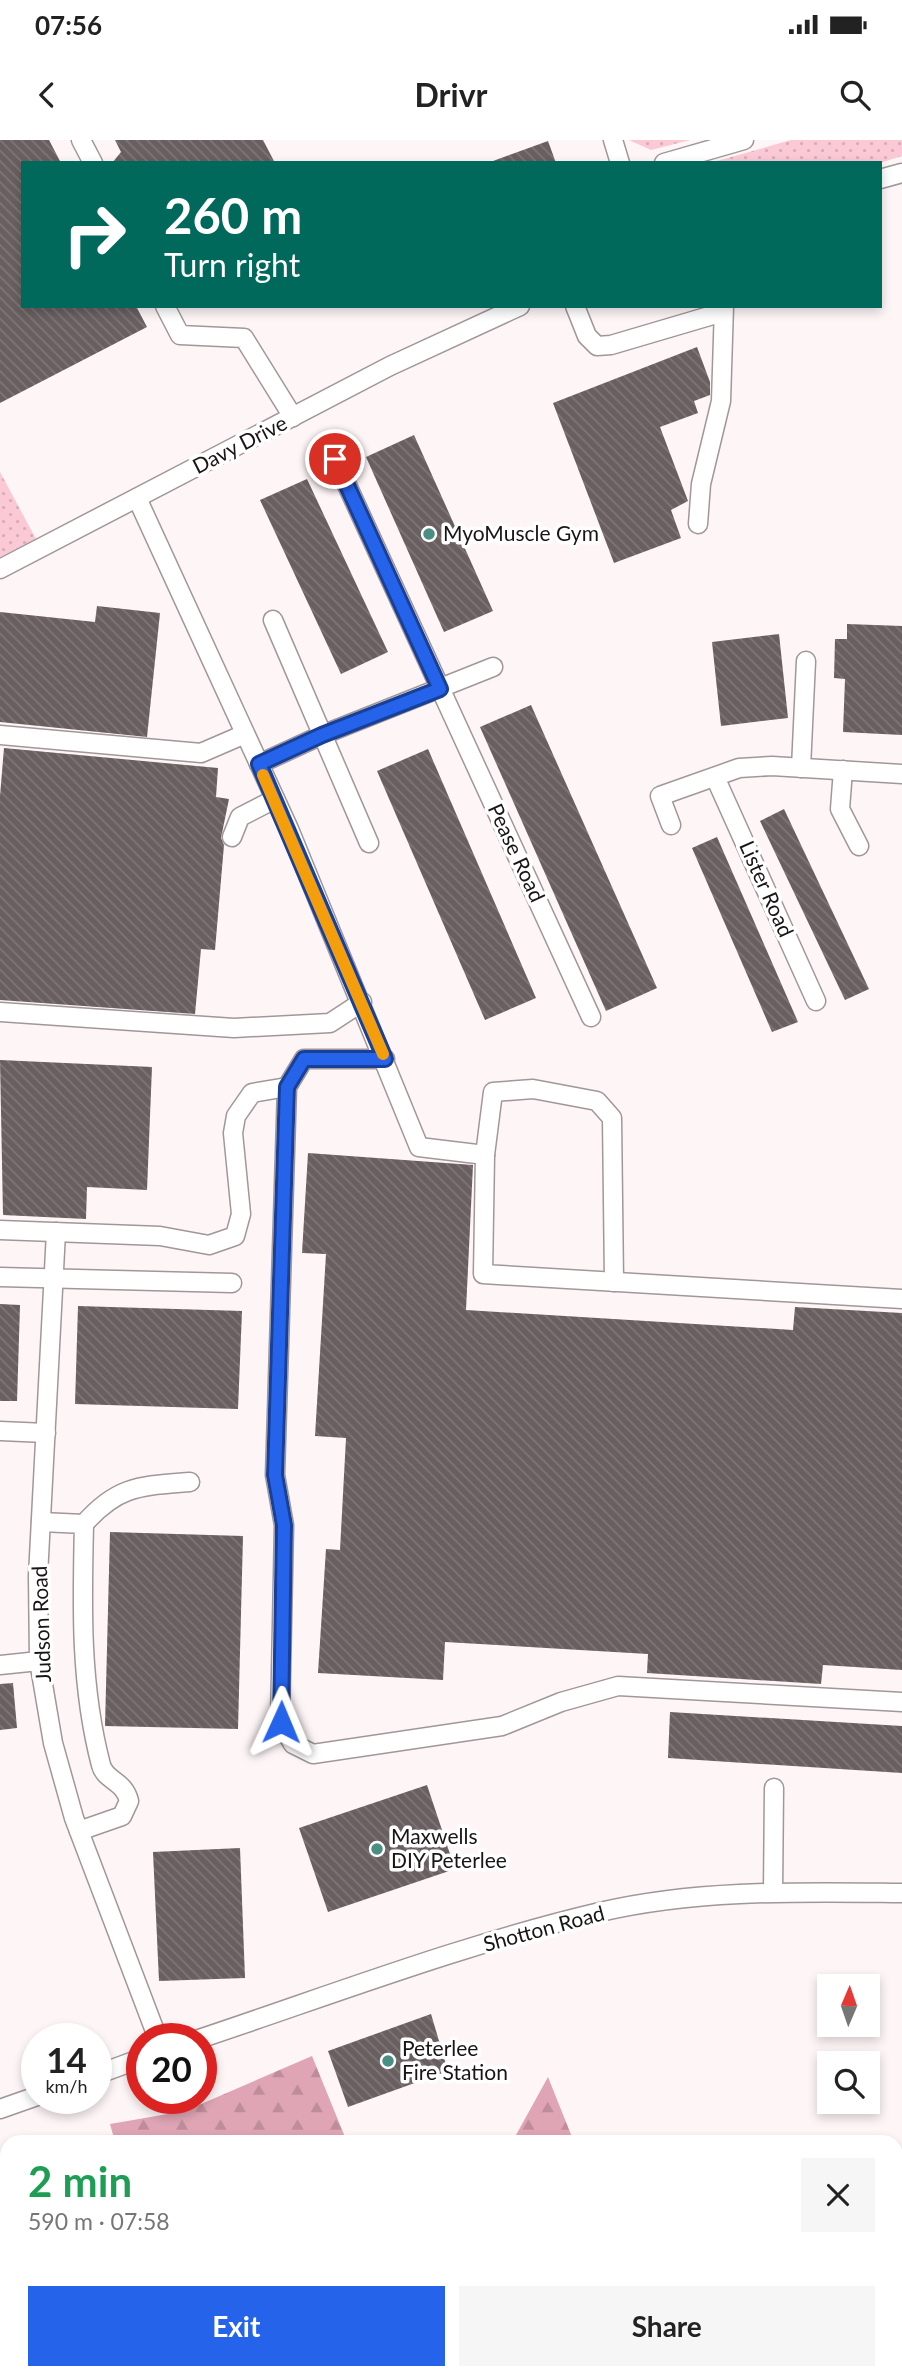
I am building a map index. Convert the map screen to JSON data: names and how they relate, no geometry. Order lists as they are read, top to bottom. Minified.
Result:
{"streets":{"street":["Davy Drive","Pease Road","Lister Road","Judson Road","Shotton Road"]},"places":["MyoMuscle Gym","Maxwells DIY Peterlee","Peterlee Fire Station"],"north":"top","page":{"status":"07:56","header":"Drivr","turn":["260 m","Turn right"],"speed":"14 km/h","limit":"20","heading":["2 min","590 m · 07:58"],"buttons":["Exit","Share"]}}
